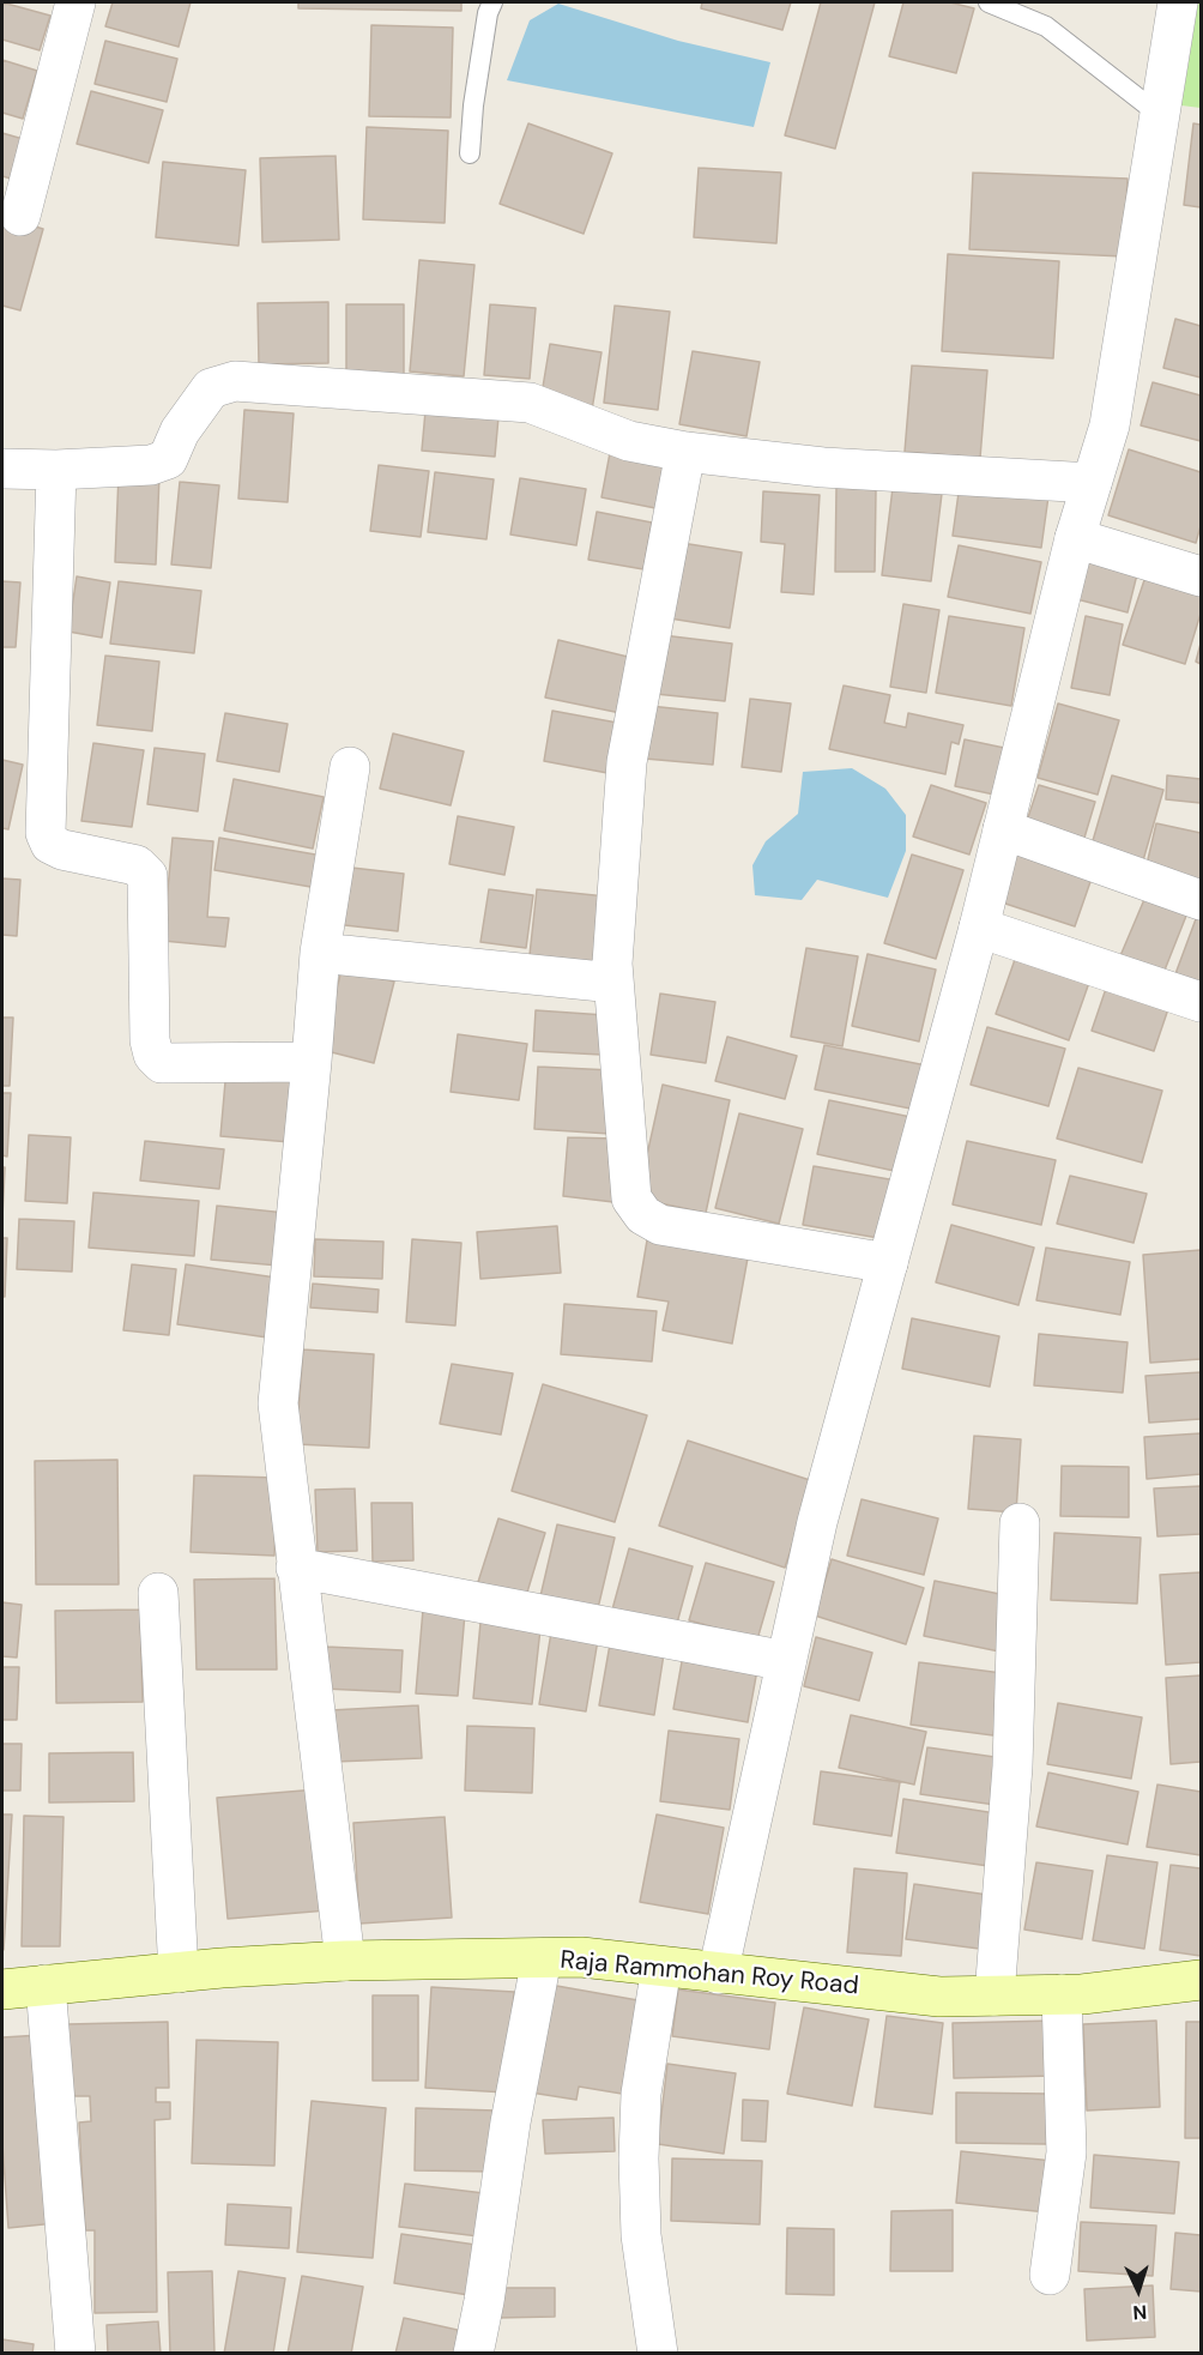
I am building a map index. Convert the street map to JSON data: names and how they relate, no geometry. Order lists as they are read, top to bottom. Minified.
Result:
{"streets":{"main road":["Raja Rammohan Roy Road"]},"north":"bottom"}
